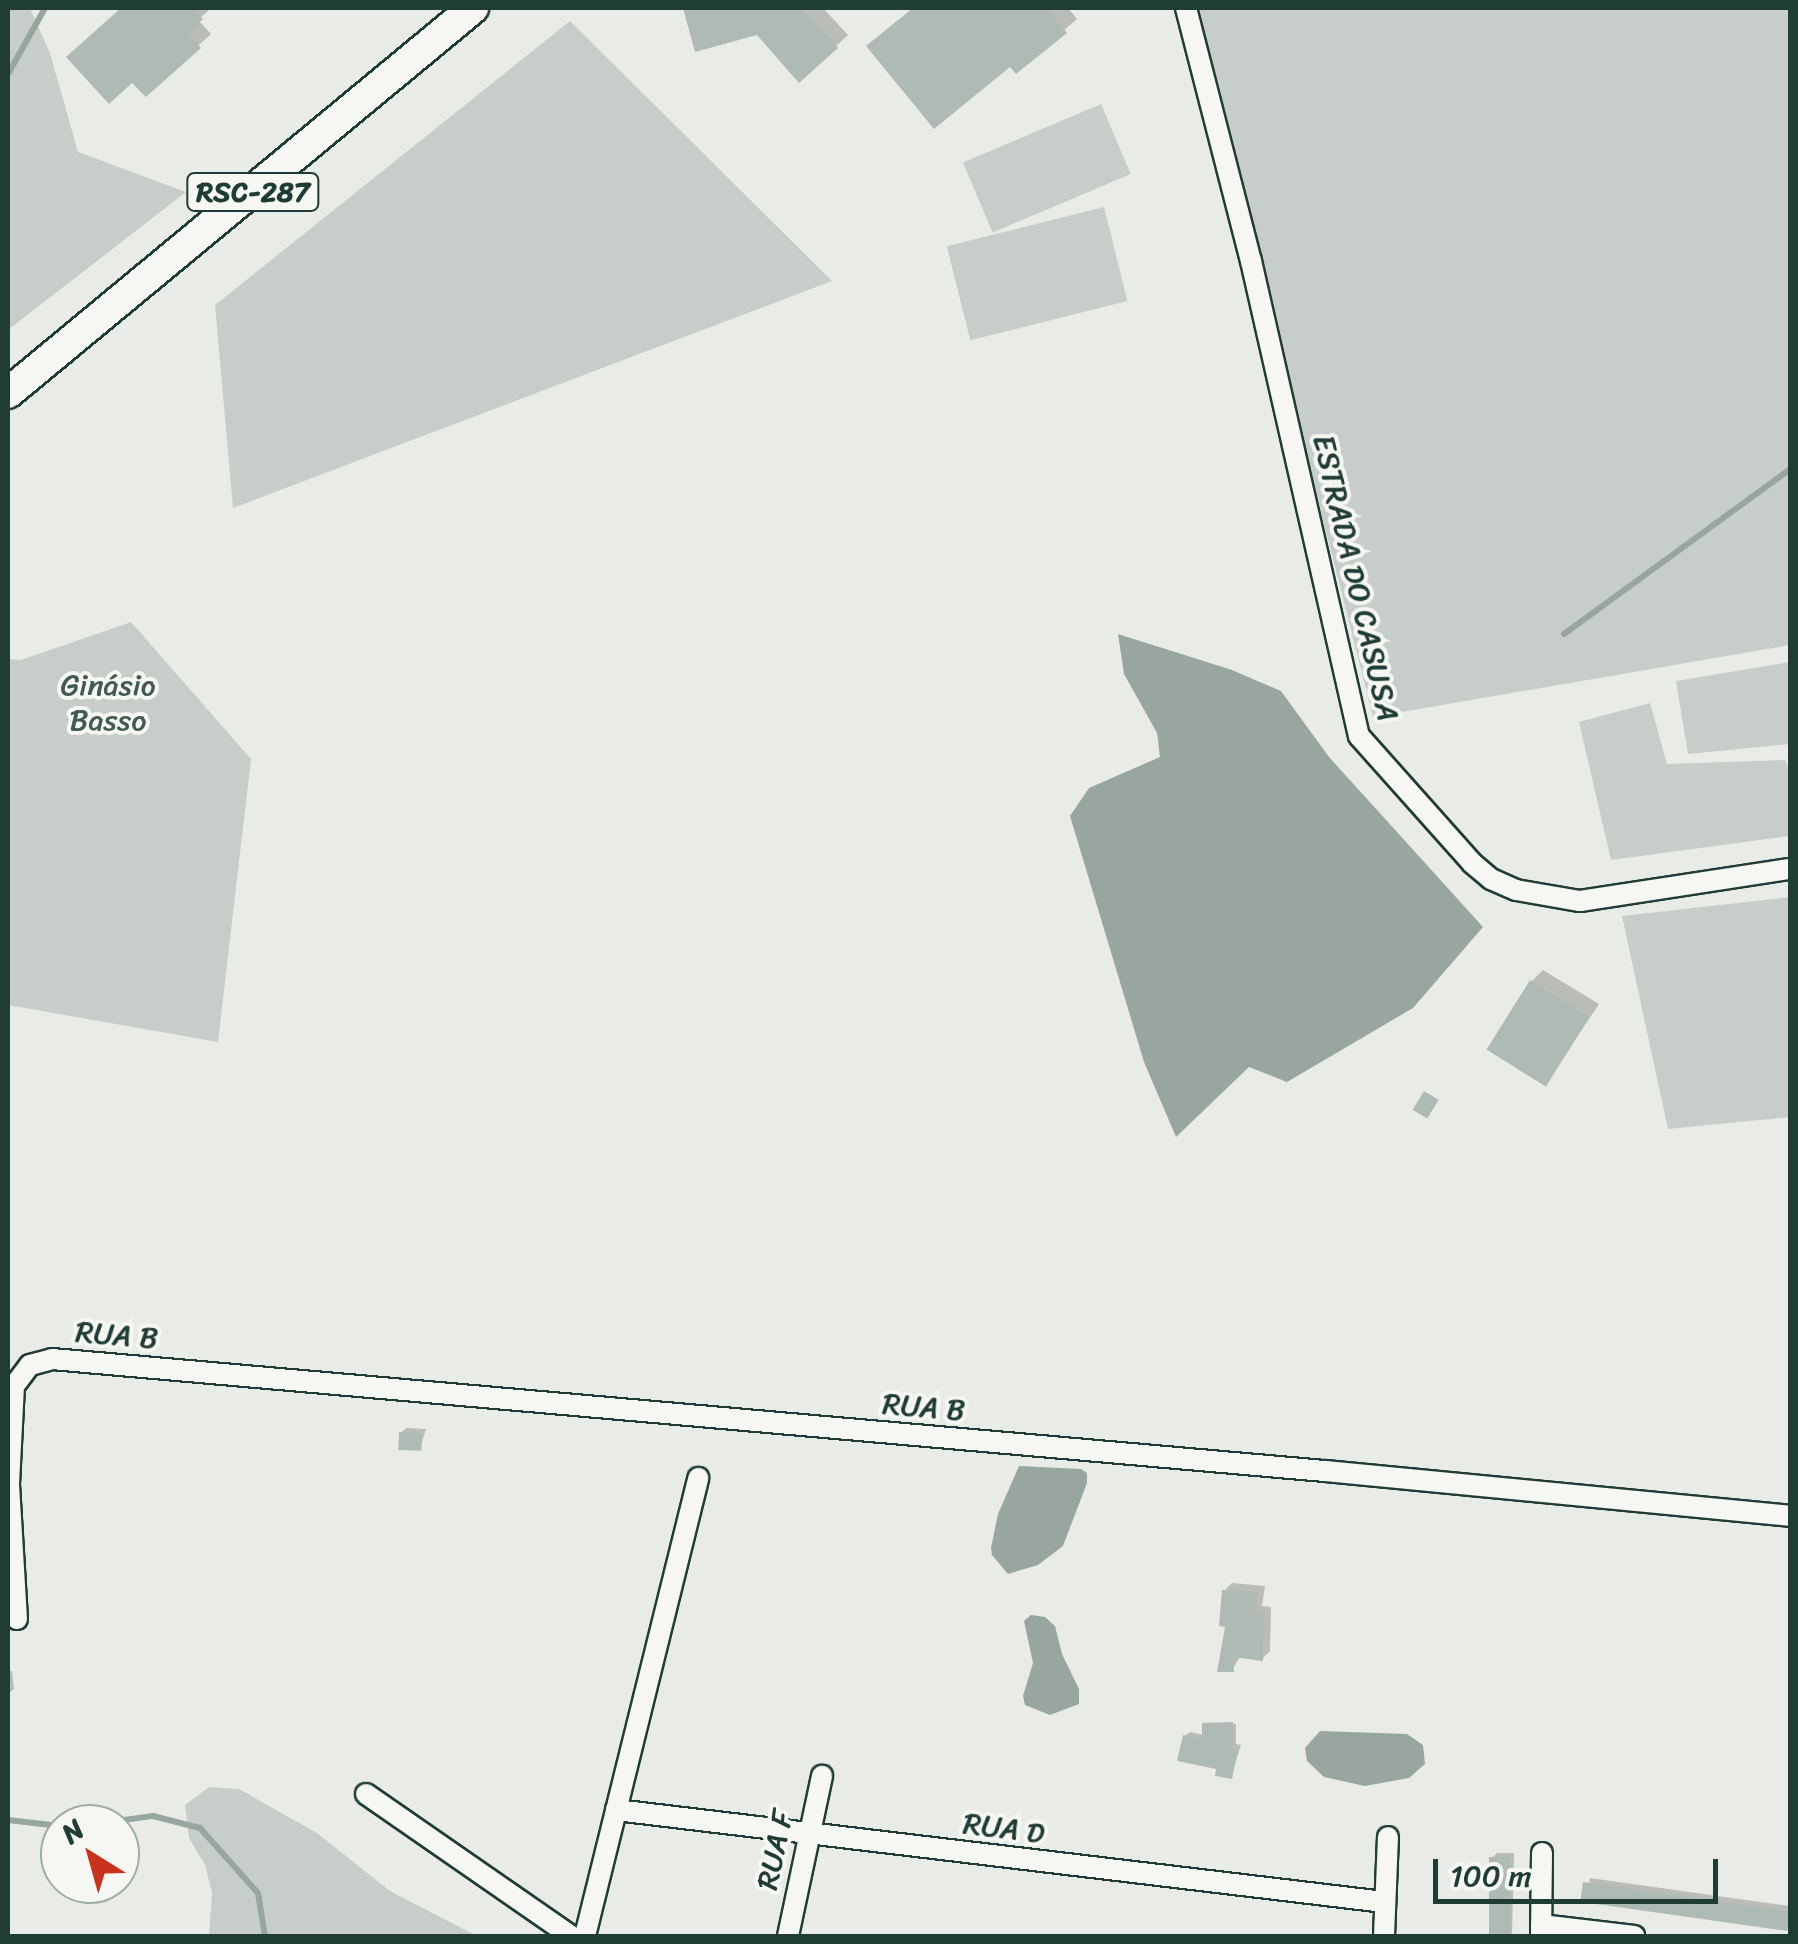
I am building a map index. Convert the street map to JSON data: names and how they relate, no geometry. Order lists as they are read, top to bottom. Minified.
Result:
{"streets":{"highway":["RSC-287"],"street":["ESTRADA DO CASUSA","RUA B","RUA D","RUA F"]},"crossings":[["RUA D","RUA F"]],"parks":["Ginásio Basso"],"scale_bar":"100 m","north":"top left"}
